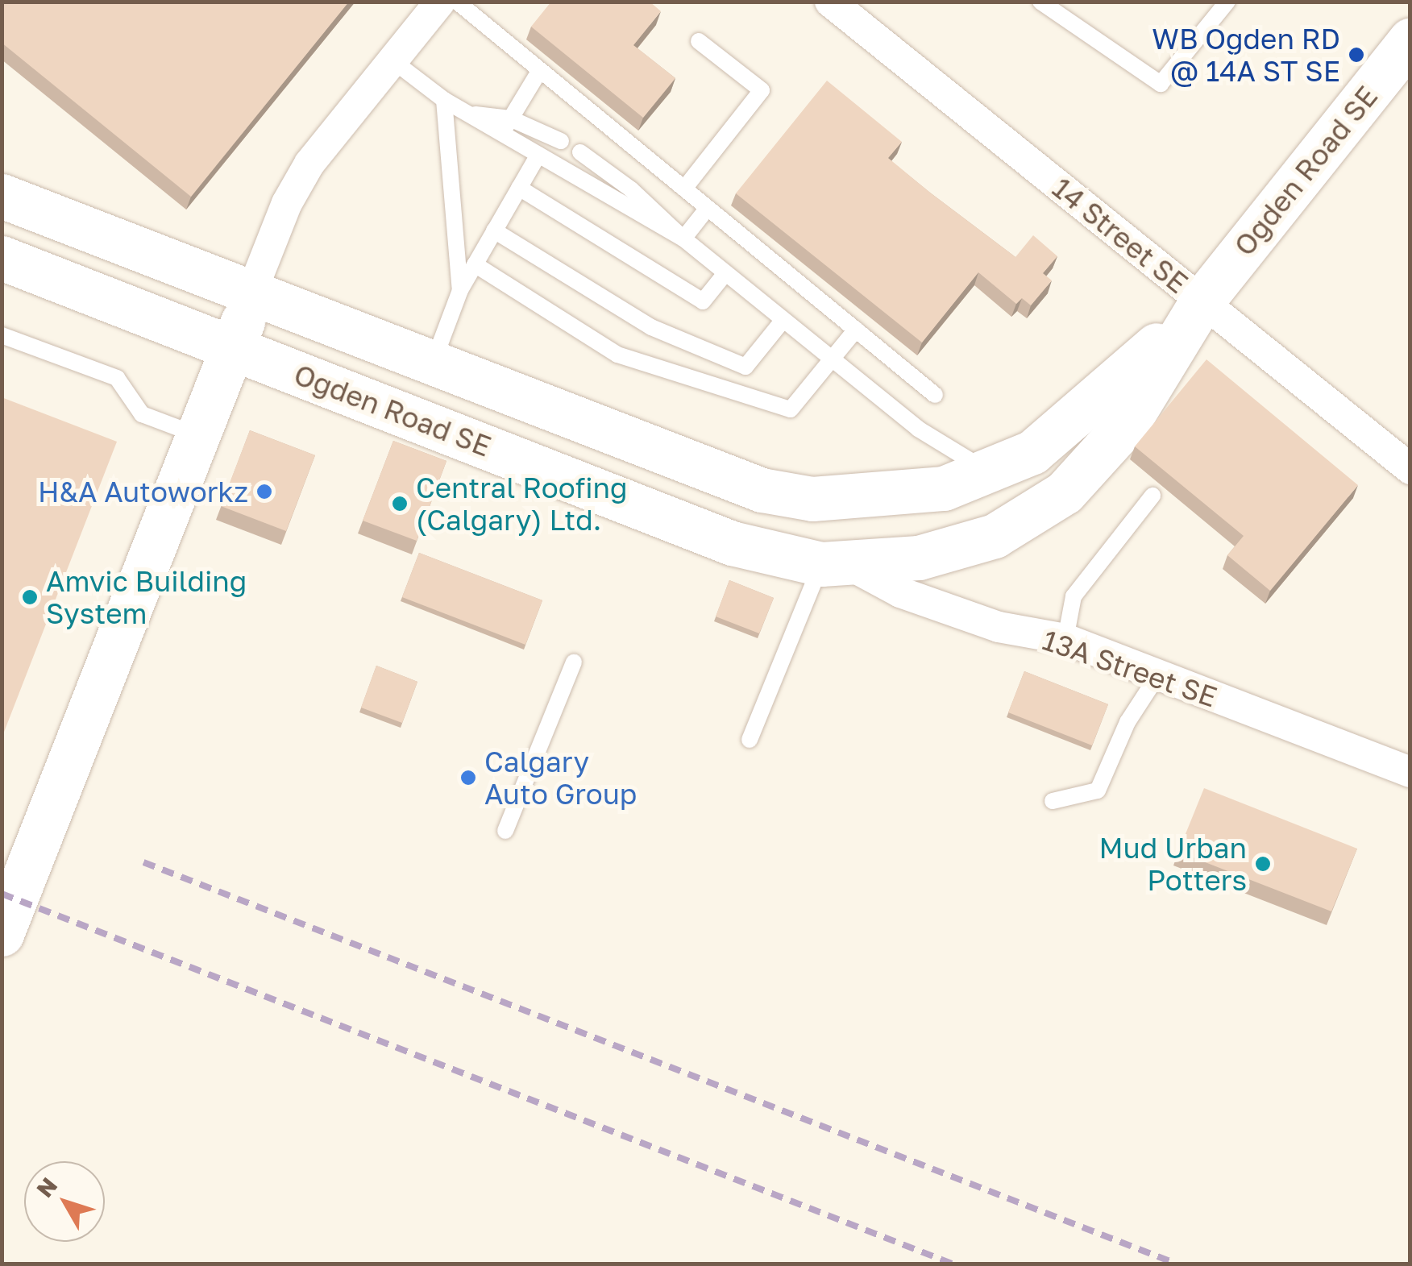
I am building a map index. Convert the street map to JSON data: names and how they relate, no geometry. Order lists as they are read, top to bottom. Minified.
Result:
{"streets":{"street":["Ogden Road SE","14 Street SE","13A Street SE"]},"crossings":[["Ogden Road SE","14 Street SE"],["Ogden Road SE","13A Street SE"]],"places":["WB Ogden RD @ 14A ST SE","H&A Autoworkz","Central Roofing (Calgary) Ltd.","Amvic Building System","Calgary Auto Group","Mud Urban Potters"],"north":"top left"}
